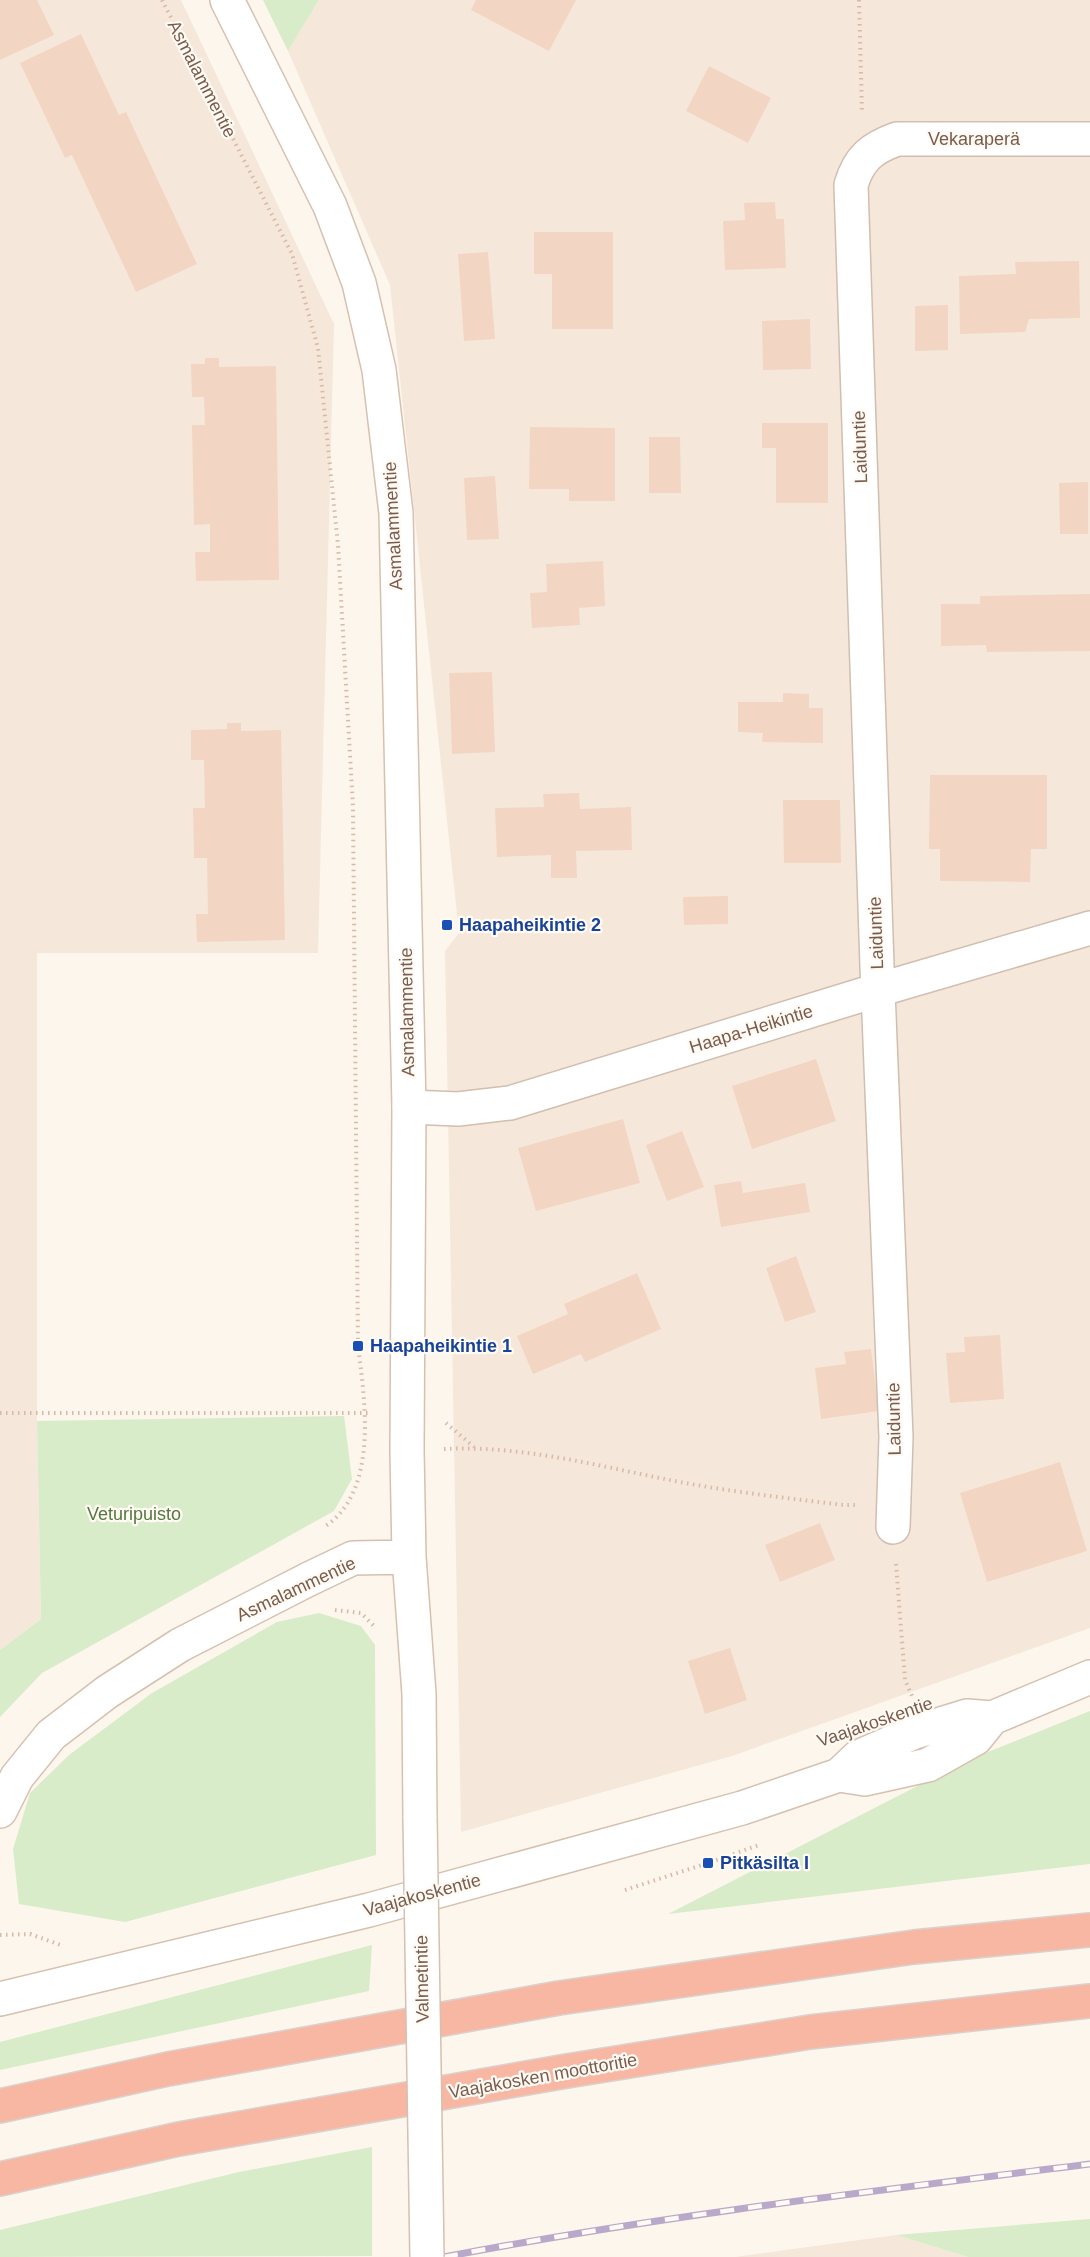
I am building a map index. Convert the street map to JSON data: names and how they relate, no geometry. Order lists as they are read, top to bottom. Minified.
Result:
{"streets":{"highway":["Vaajakosken moottoritie"],"street":["Asmalammentie","Vekaraperä","Laiduntie","Haapa-Heikintie","Vaajakoskentie","Valmetintie"]},"crossings":[["Asmalammentie","Haapa-Heikintie"],["Asmalammentie","Valmetintie"],["Vekaraperä","Laiduntie"],["Laiduntie","Haapa-Heikintie"]],"parks":["Veturipuisto"],"places":{"transit":["Haapaheikintie 2","Haapaheikintie 1","Pitkäsilta I"]}}
